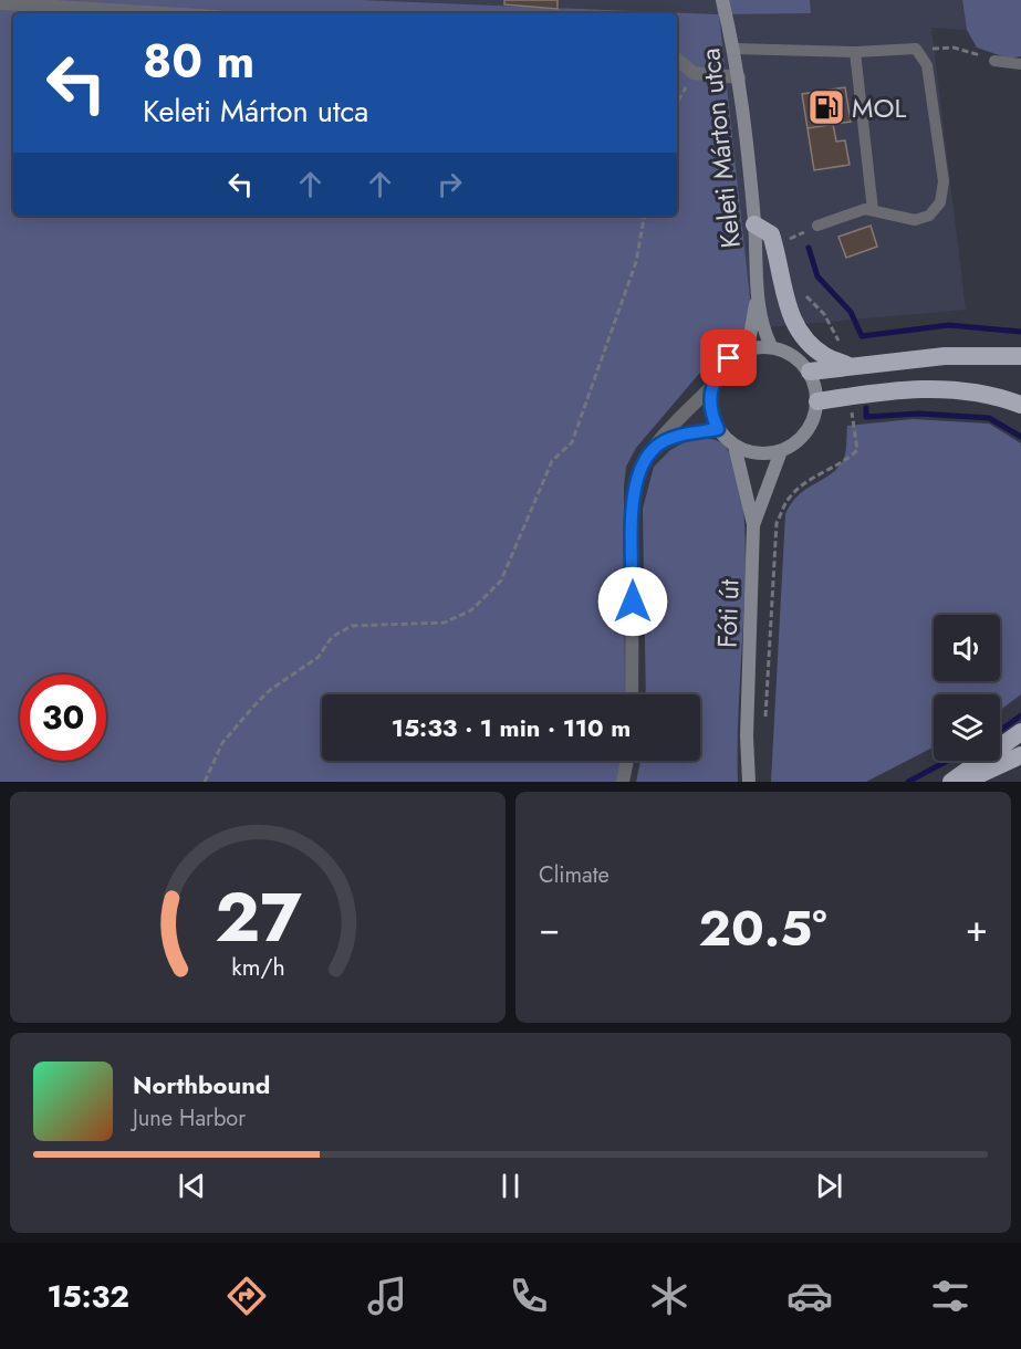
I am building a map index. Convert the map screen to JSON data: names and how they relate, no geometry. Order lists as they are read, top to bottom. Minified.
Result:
{"streets":{"main road":["Keleti Márton utca","Fóti út"]},"crossings":[["Keleti Márton utca","Fóti út"]],"places":{"fuel station":["MOL"]},"page":{"turn":["80 m","Keleti Márton utca"],"limit":"30","trip":"15:33 · 1 min · 110 m","tile":"Climate","heat":["−","20.5°","+"],"song":["Northbound","June Harbor"],"tabs":"15:32","gauge":["27","km/h"]}}
